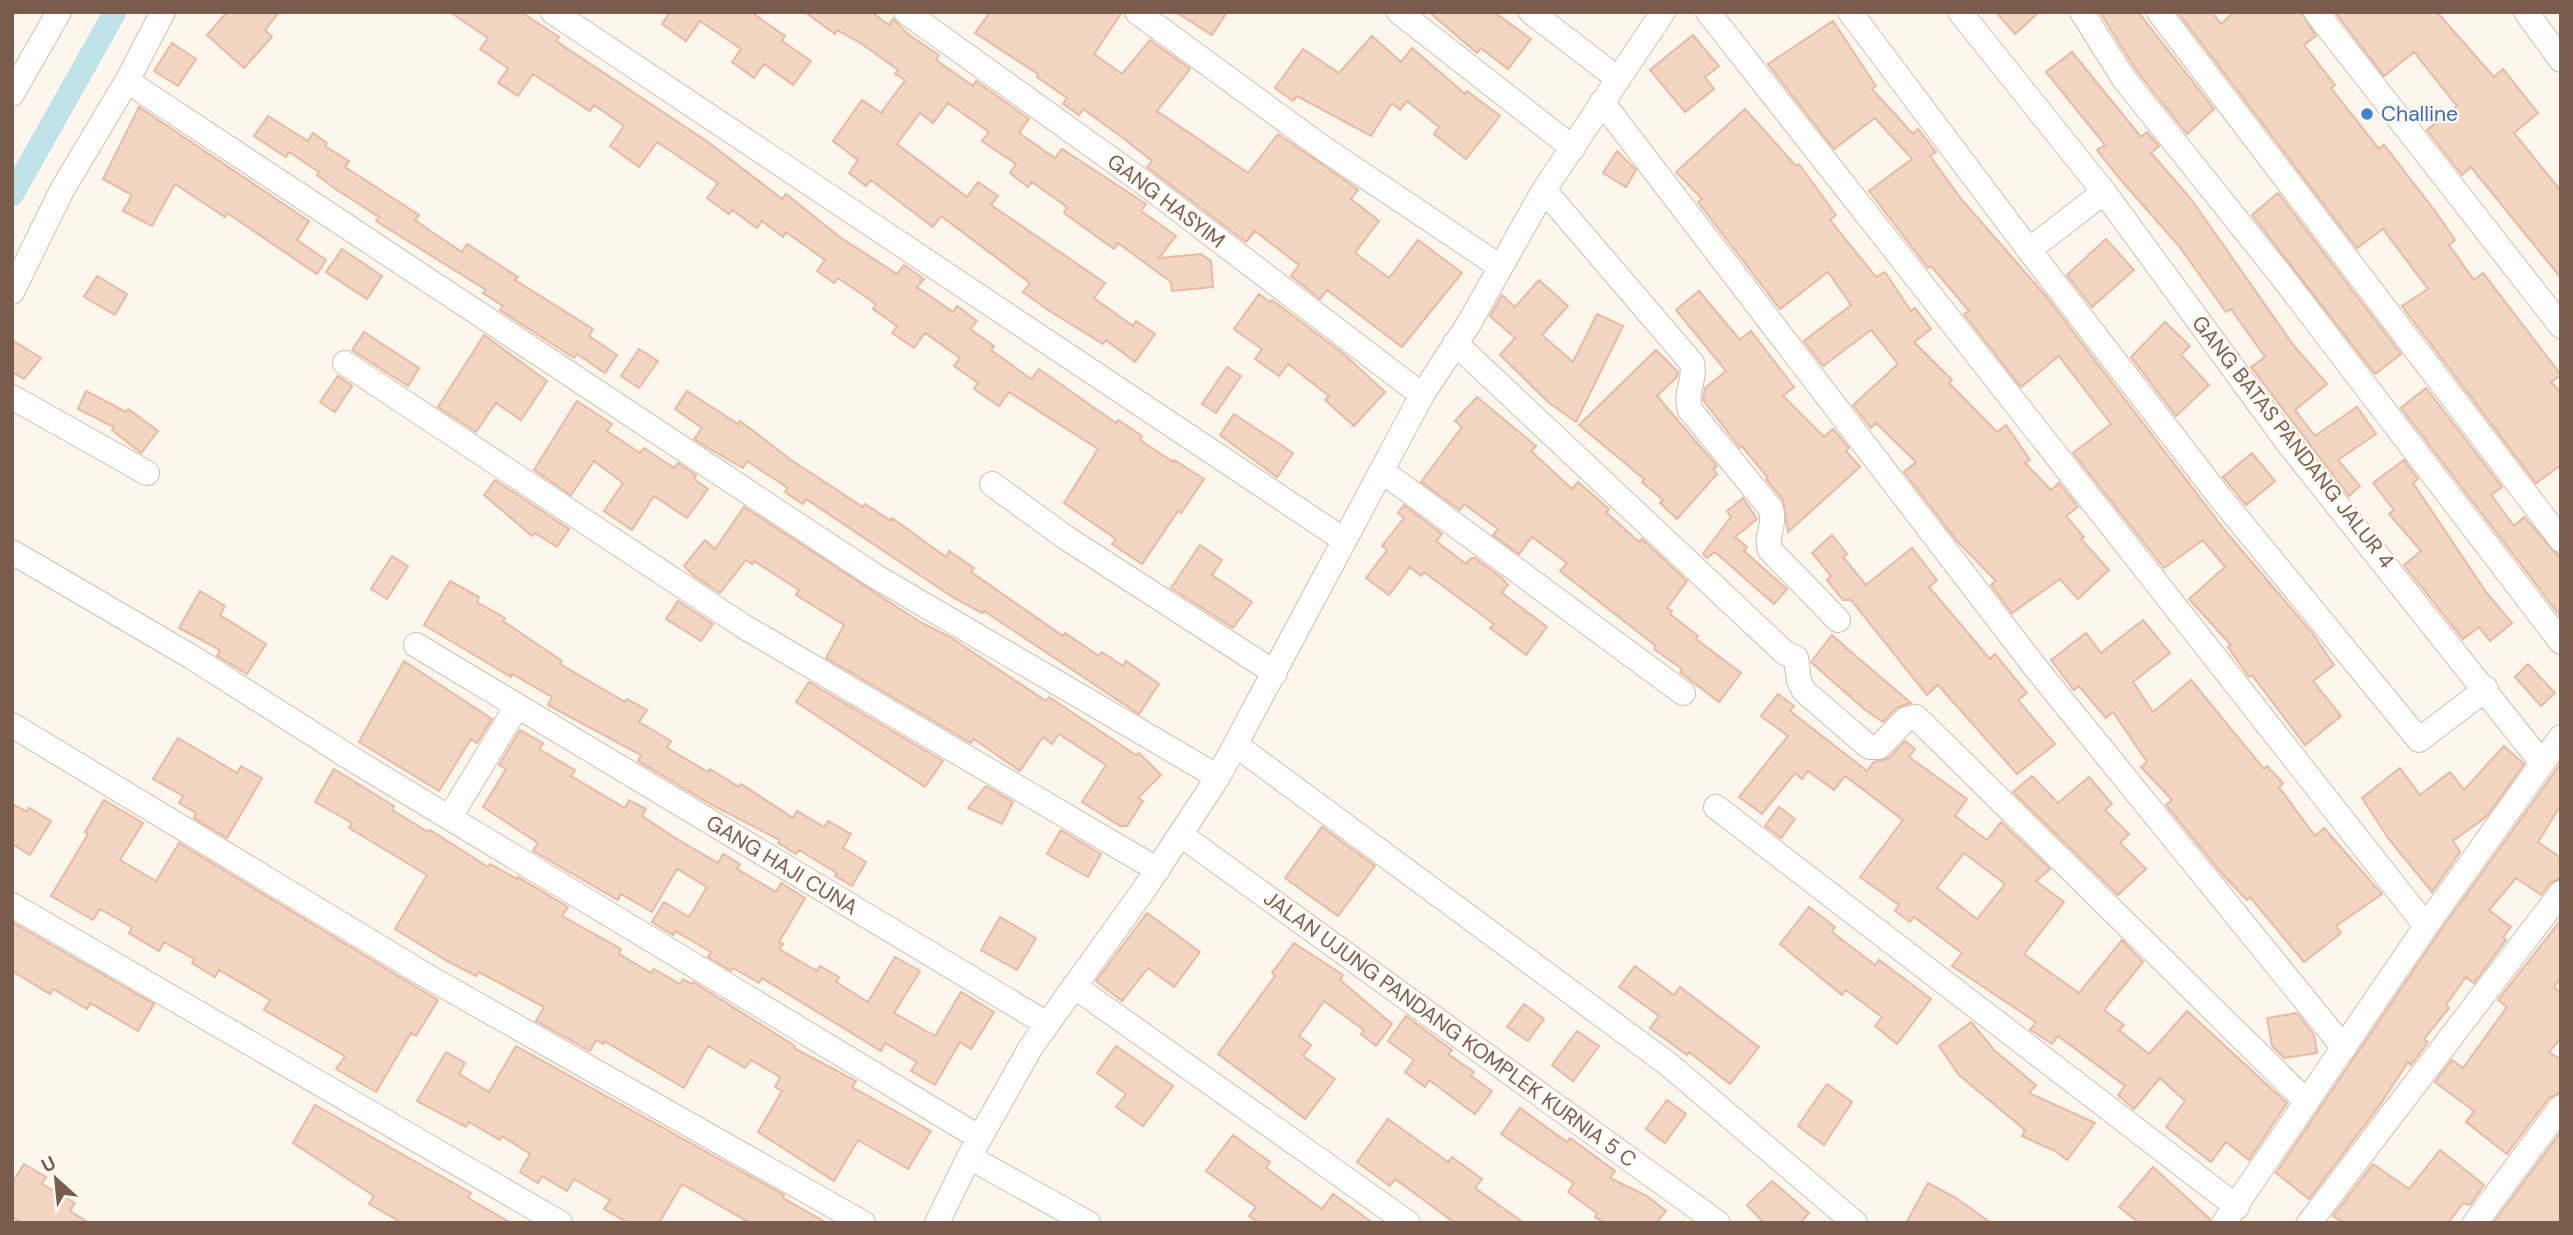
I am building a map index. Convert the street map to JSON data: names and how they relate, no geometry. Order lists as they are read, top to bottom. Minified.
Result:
{"streets":{"street":["GANG HASYIM","GANG BATAS PANDANG JALUR 4","GANG HAJI CUNA","JALAN UJUNG PANDANG KOMPLEK KURNIA 5 C"]},"places":["Challine"],"north":"top left"}
